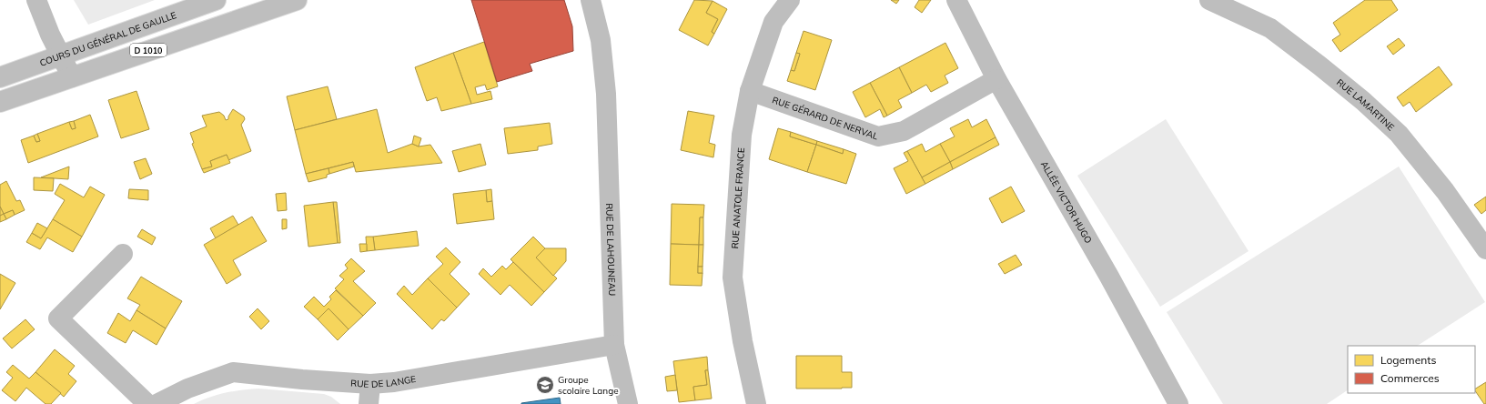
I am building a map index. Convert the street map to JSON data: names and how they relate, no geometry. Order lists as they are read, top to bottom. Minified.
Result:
{"streets":{"street":["COURS DU GÉNÉRAL DE GAULLE","D 1010","RUE LAMARTINE","RUE GÉRARD DE NERVAL","RUE ANATOLE FRANCE","ALLÉE VICTOR HUGO","RUE DE LAHOUNEAU","RUE DE LANGE"]},"crossings":[["RUE GÉRARD DE NERVAL","RUE ANATOLE FRANCE"],["RUE GÉRARD DE NERVAL","ALLÉE VICTOR HUGO"],["RUE DE LAHOUNEAU","RUE DE LANGE"]],"places":{"school or university":["Groupe scolaire Lange"]},"legend":["Logements","Commerces"]}
